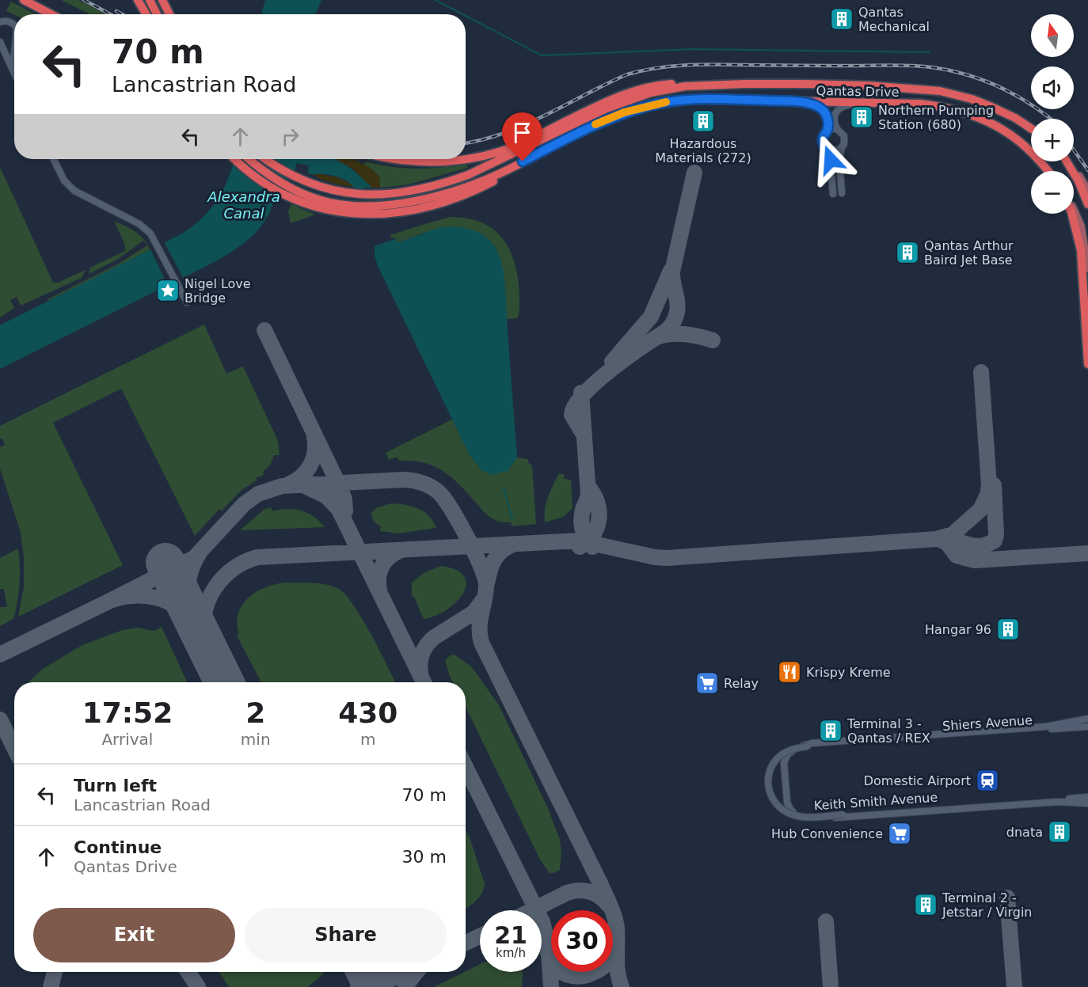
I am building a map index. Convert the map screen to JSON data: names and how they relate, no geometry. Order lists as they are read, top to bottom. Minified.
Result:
{"streets":{"highway":["Qantas Drive"],"street":["Shiers Avenue","Keith Smith Avenue"]},"crossings":[["Shiers Avenue","Keith Smith Avenue"]],"water":["Alexandra Canal"],"places":{"building":["Qantas Mechanical","Northern Pumping Station (680)","Hazardous Materials (272)","Qantas Arthur Baird Jet Base","Hangar 96","Terminal 3 - Qantas / REX","dnata","Terminal 2 - Jetstar / Virgin"],"place":["Nigel Love Bridge"],"restaurant":["Krispy Kreme"],"supermarket":["Relay","Hub Convenience"],"station":["Domestic Airport"]},"north":"top","page":{"map_buttons":["+","−"],"turn":["70 m","Lancastrian Road"],"eta":["17:52","Arrival","2","min","430","m"],"list":[{"name":"Turn left","note":"Lancastrian Road","value":"70 m"},{"name":"Continue","note":"Qantas Drive","value":"30 m"}],"buttons":["Exit","Share"],"speed":"21 km/h","limit":"30"}}
